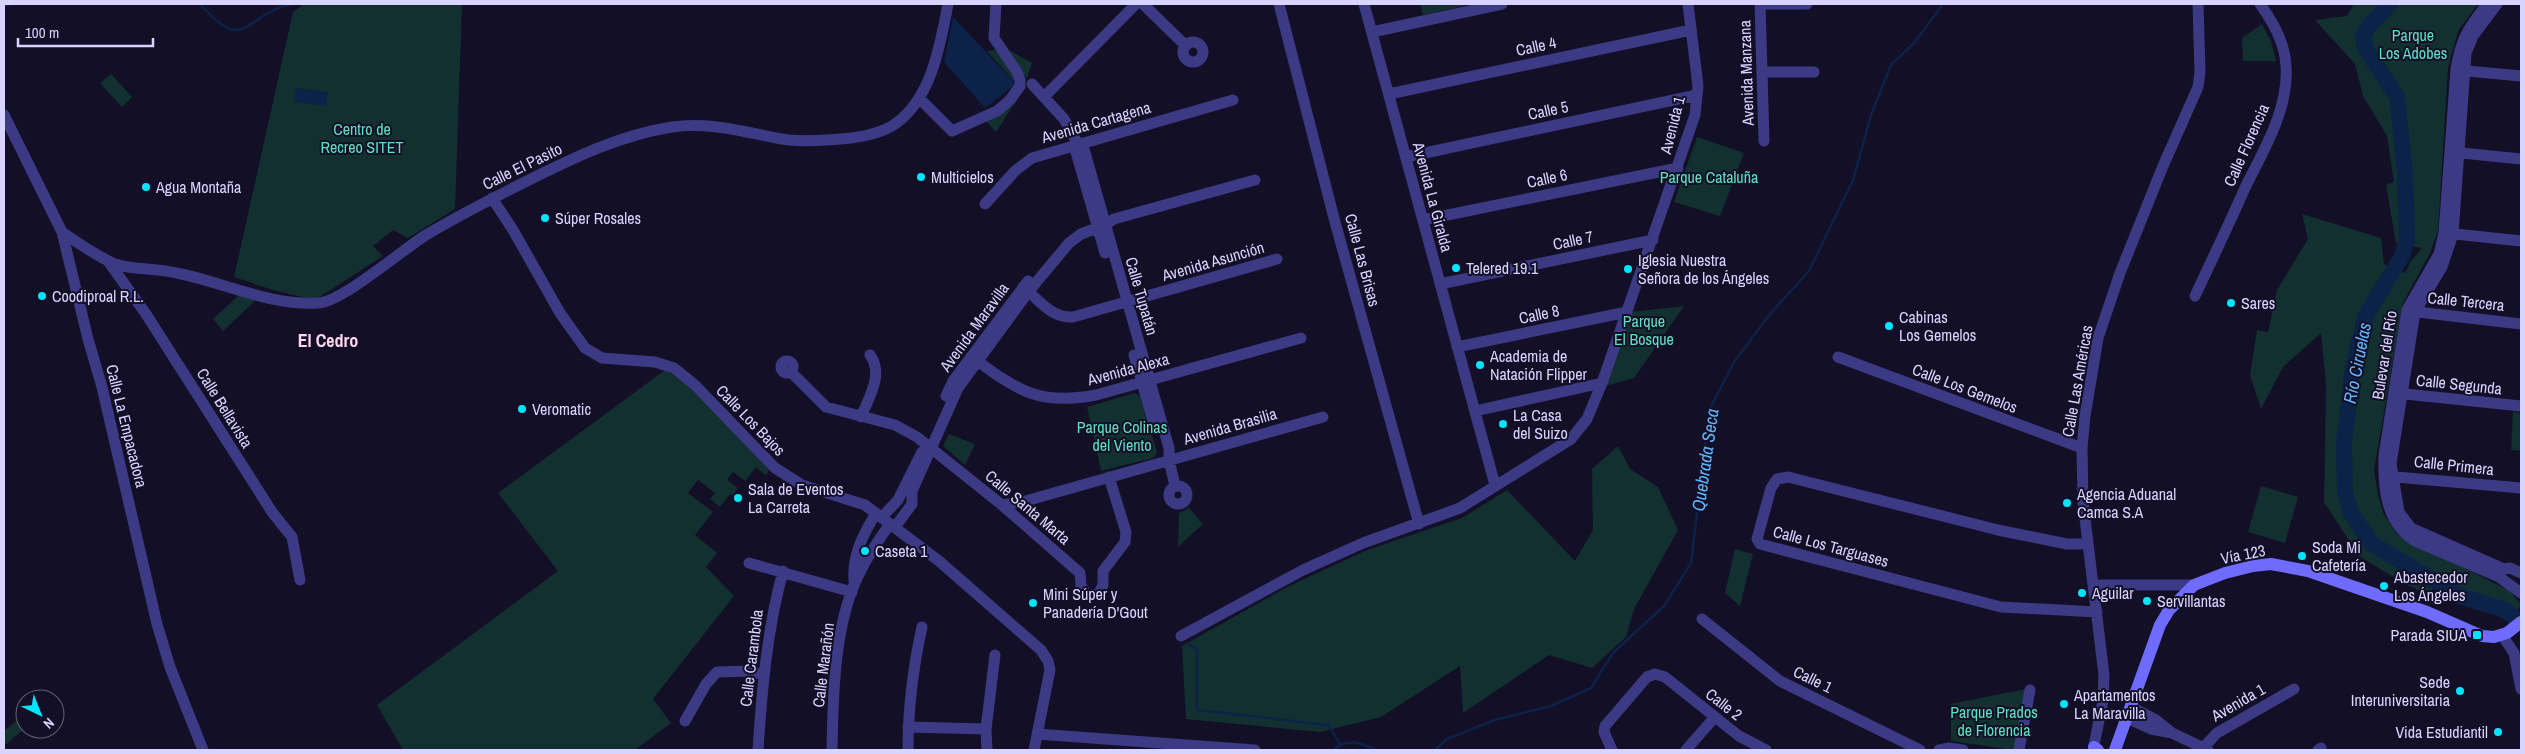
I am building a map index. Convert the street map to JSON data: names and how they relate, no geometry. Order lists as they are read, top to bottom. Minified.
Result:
{"streets":{"main road":["Vía 123"],"street":["Calle 4","Avenida Manzana","Calle 5","Avenida Cartagena","Avenida 1","Calle Florencia","Calle El Pasito","Calle 6","Avenida La Giralda","Calle 7","Calle Las Brisas","Avenida Asunción","Calle Tupatán","Calle Tercera","Calle 8","Avenida Maravilla","Bulevar del Río","Avenida Alexa","Calle Las Américas","Calle Segunda","Calle Los Gemelos","Calle Bellavista","Calle Los Bajos","Calle La Empacadora","Avenida Brasilia","Calle Primera","Calle Santa Marta","Calle Los Targuases","Calle Carambola","Calle Marañón","Calle 1","Calle 2"]},"crossings":[["Calle 4","Avenida 1"],["Calle 4","Avenida La Giralda"],["Calle 5","Avenida 1"],["Calle 5","Avenida La Giralda"],["Avenida Cartagena","Calle Tupatán"],["Avenida 1","Calle 6"],["Avenida 1","Avenida La Giralda"],["Avenida 1","Calle 7"],["Avenida 1","Calle 8"],["Calle El Pasito","Calle Bellavista"],["Calle El Pasito","Calle Los Bajos"],["Calle El Pasito","Calle La Empacadora"],["Calle 6","Avenida La Giralda"],["Avenida La Giralda","Calle 7"],["Avenida La Giralda","Calle 8"],["Avenida Asunción","Calle Tupatán"],["Avenida Asunción","Avenida Maravilla"],["Calle Tupatán","Avenida Maravilla"],["Calle Tupatán","Avenida Alexa"],["Calle Tupatán","Avenida Brasilia"],["Calle Tercera","Bulevar del Río"],["Avenida Maravilla","Avenida Alexa"],["Avenida Maravilla","Calle Los Bajos"],["Avenida Maravilla","Calle Santa Marta"],["Avenida Maravilla","Calle Marañón"],["Bulevar del Río","Calle Segunda"],["Bulevar del Río","Calle Primera"],["Calle Las Américas","Calle Los Gemelos"],["Calle Las Américas","Calle Los Targuases"],["Calle Los Bajos","Calle Marañón"],["Avenida Brasilia","Calle Santa Marta"]],"districts":["El Cedro"],"water":["Río Ciruelas","Quebrada Seca"],"parks":["Parque Los Adobes","Centro de Recreo SITET","Parque Cataluña","Parque El Bosque","Parque Colinas del Viento","Parque Prados de Florencia"],"places":{"other":["Multicielos","Agua Montaña","Súper Rosales","Telered 19.1","Iglesia Nuestra Señora de los Ángeles","Coodiproal R.L.","Sares","Cabinas Los Gemelos","Academia de Natación Flipper","Veromatic","La Casa del Suizo","Sala de Eventos La Carreta","Agencia Aduanal Camca S.A","Caseta 1","Soda Mi Cafetería","Abastecedor Los Ángeles","Aguilar","Servillantas","Mini Súper y Panadería D'Gout","Sede Interuniversitaria","Apartamentos La Maravilla","Vida Estudiantil"],"transit":["Parada SIUA"]},"scale_bar":"100 m","north":"bottom right"}
